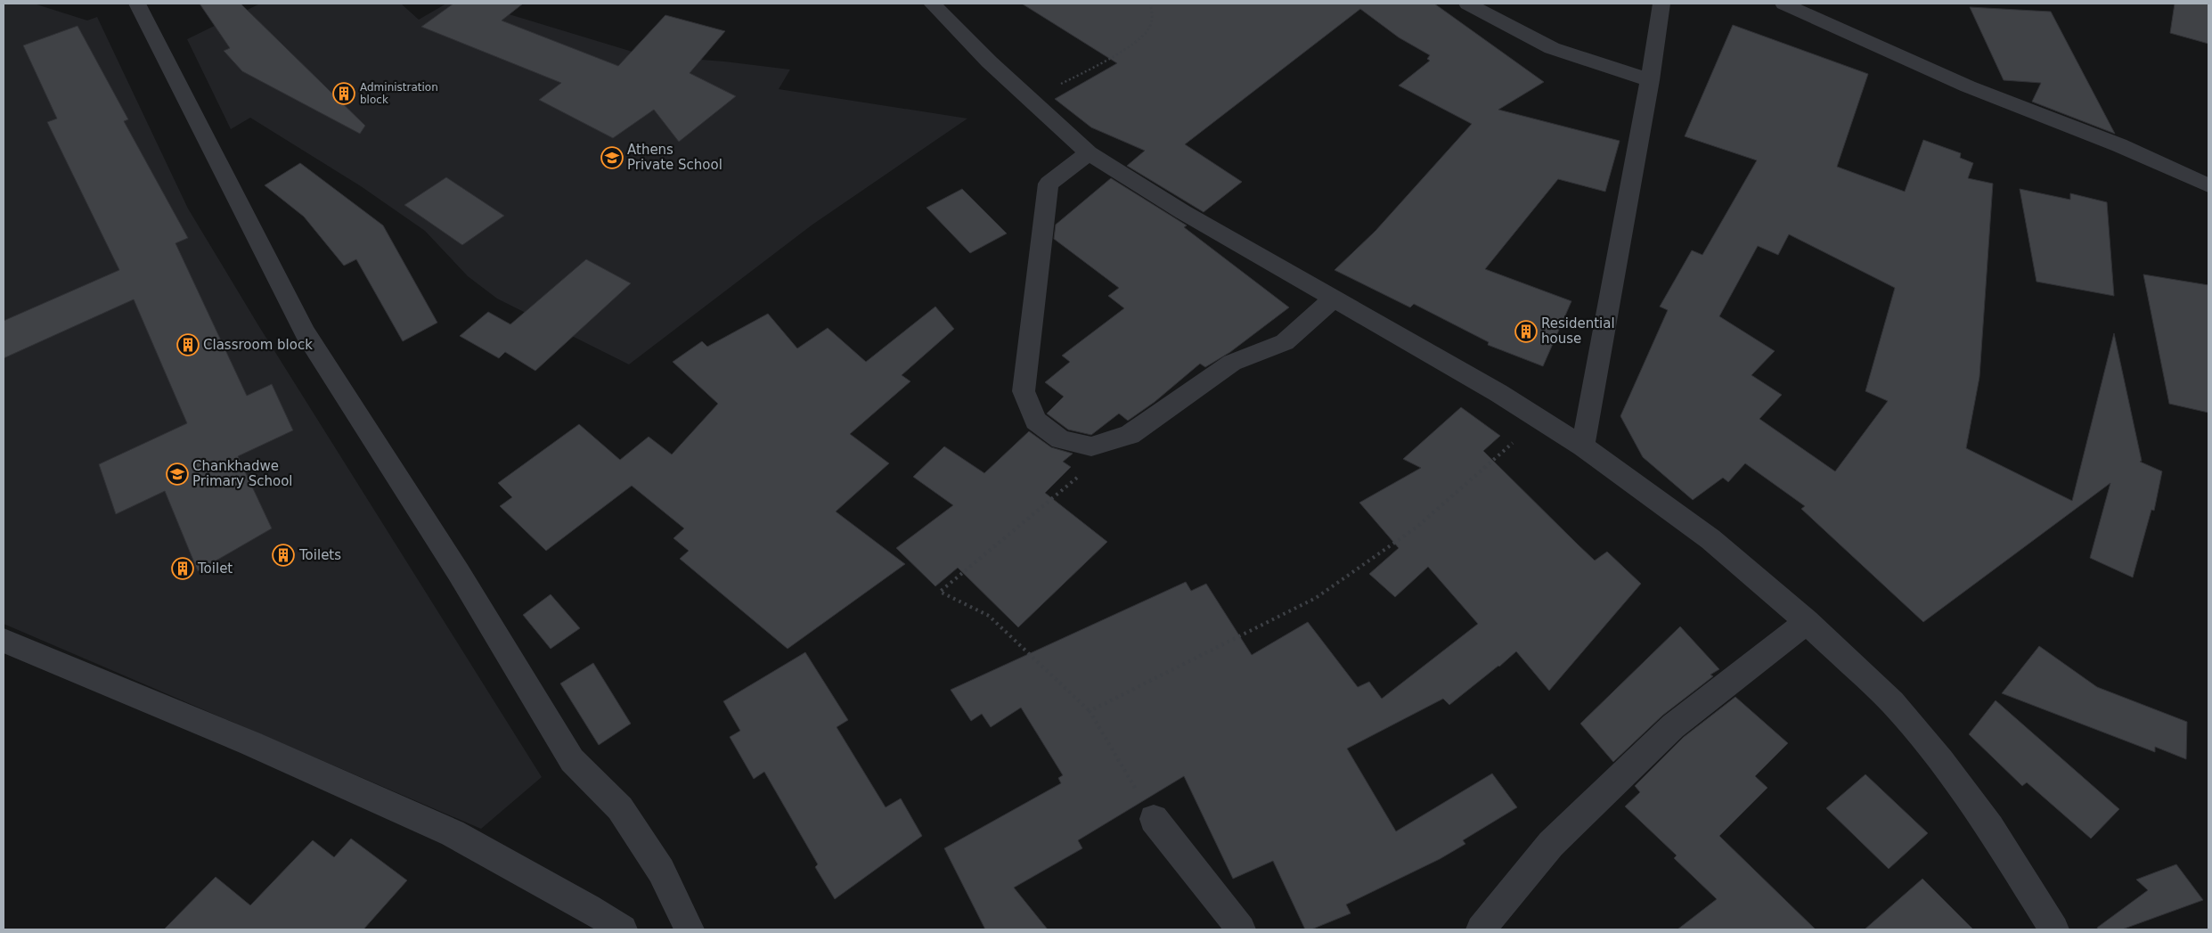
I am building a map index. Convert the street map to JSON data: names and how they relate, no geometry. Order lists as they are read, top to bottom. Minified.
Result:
{"places":{"building":["Administration block","Residential house","Classroom block","Toilets","Toilet"],"school or university":["Athens Private School","Chankhadwe Primary School"]}}
